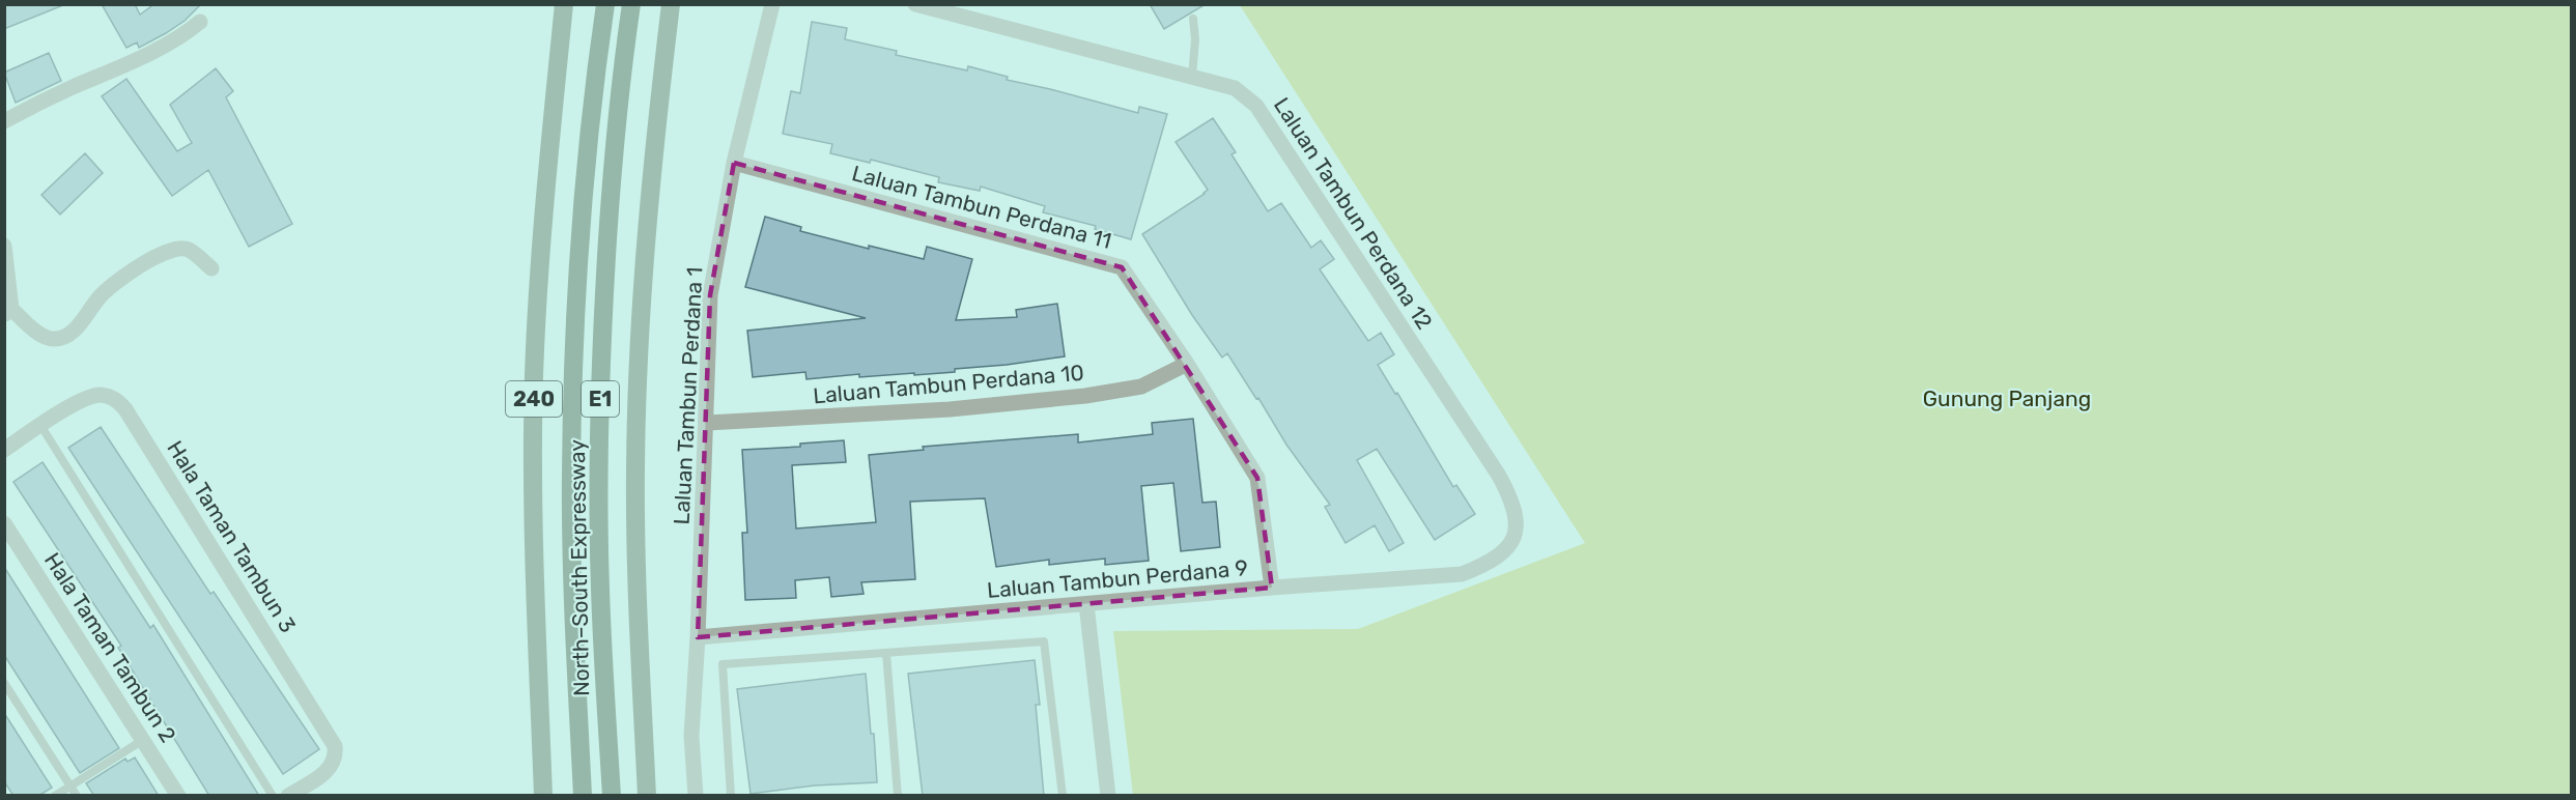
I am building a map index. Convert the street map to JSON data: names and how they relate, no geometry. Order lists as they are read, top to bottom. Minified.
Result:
{"streets":{"highway":["E1","North–South Expressway"],"main road":["240"],"street":["Laluan Tambun Perdana 11","Laluan Tambun Perdana 12","Laluan Tambun Perdana 10","Laluan Tambun Perdana 1","Hala Taman Tambun 3","Laluan Tambun Perdana 9","Hala Taman Tambun 2"]},"crossings":[["Laluan Tambun Perdana 11","Laluan Tambun Perdana 10"],["Laluan Tambun Perdana 11","Laluan Tambun Perdana 1"],["Laluan Tambun Perdana 11","Laluan Tambun Perdana 9"],["Laluan Tambun Perdana 12","Laluan Tambun Perdana 9"],["Laluan Tambun Perdana 10","Laluan Tambun Perdana 1"],["Laluan Tambun Perdana 1","Laluan Tambun Perdana 9"]],"parks":["Gunung Panjang"]}
